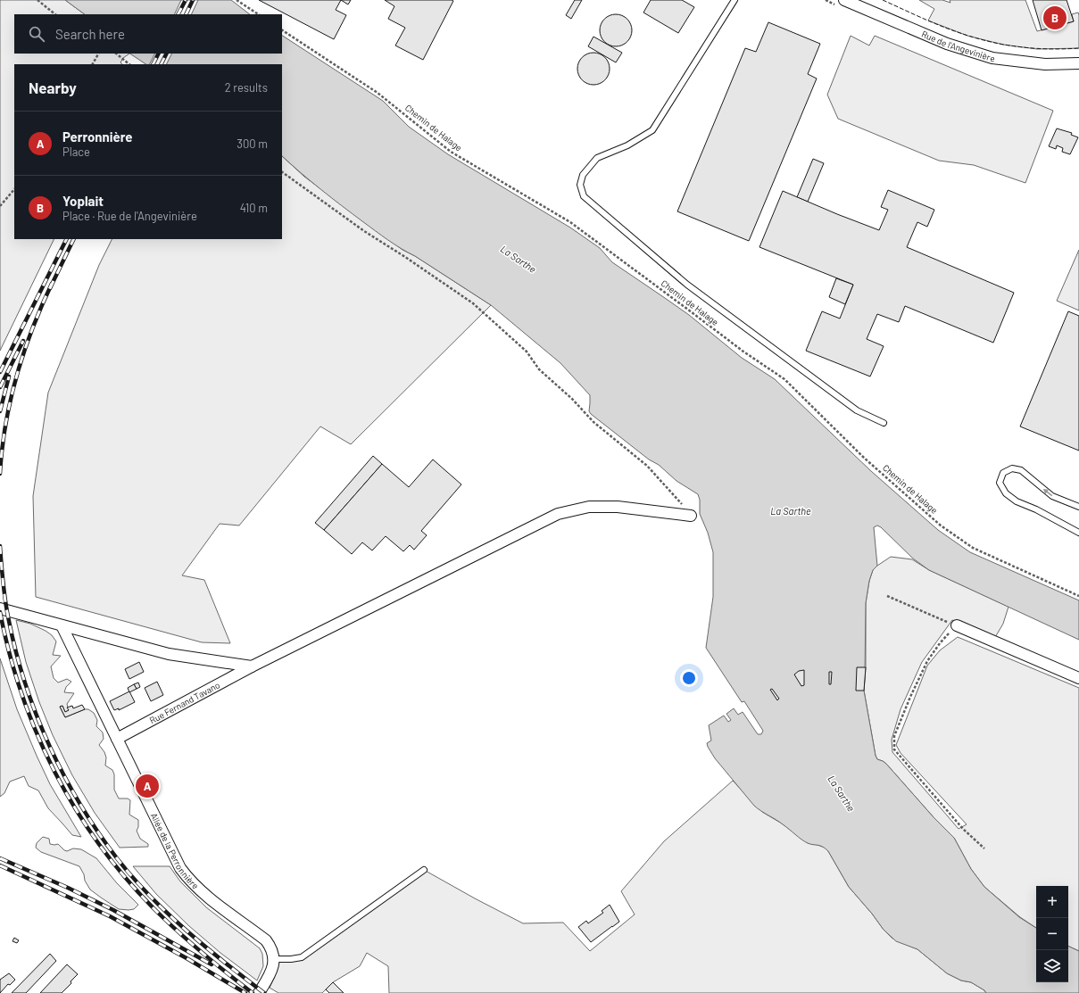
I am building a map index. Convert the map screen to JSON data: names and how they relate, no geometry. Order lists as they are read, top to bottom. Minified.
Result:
{"streets":{"street":["Rue de l'Angevinière","Rue Fernand Tavano","Allée de la Perronnière"],"path":["Chemin de Halage"]},"crossings":[["Rue Fernand Tavano","Allée de la Perronnière"]],"water":["La Sarthe"],"page":{"pins":["B","A"],"search":"Search here","heading":["Nearby","2 results"],"list":[{"mark":"A","name":"Perronnière","note":"Place","value":"300 m"},{"mark":"B","name":"Yoplait","note":"Place · Rue de l'Angevinière","value":"410 m"}],"map_buttons":["+","−"]}}
